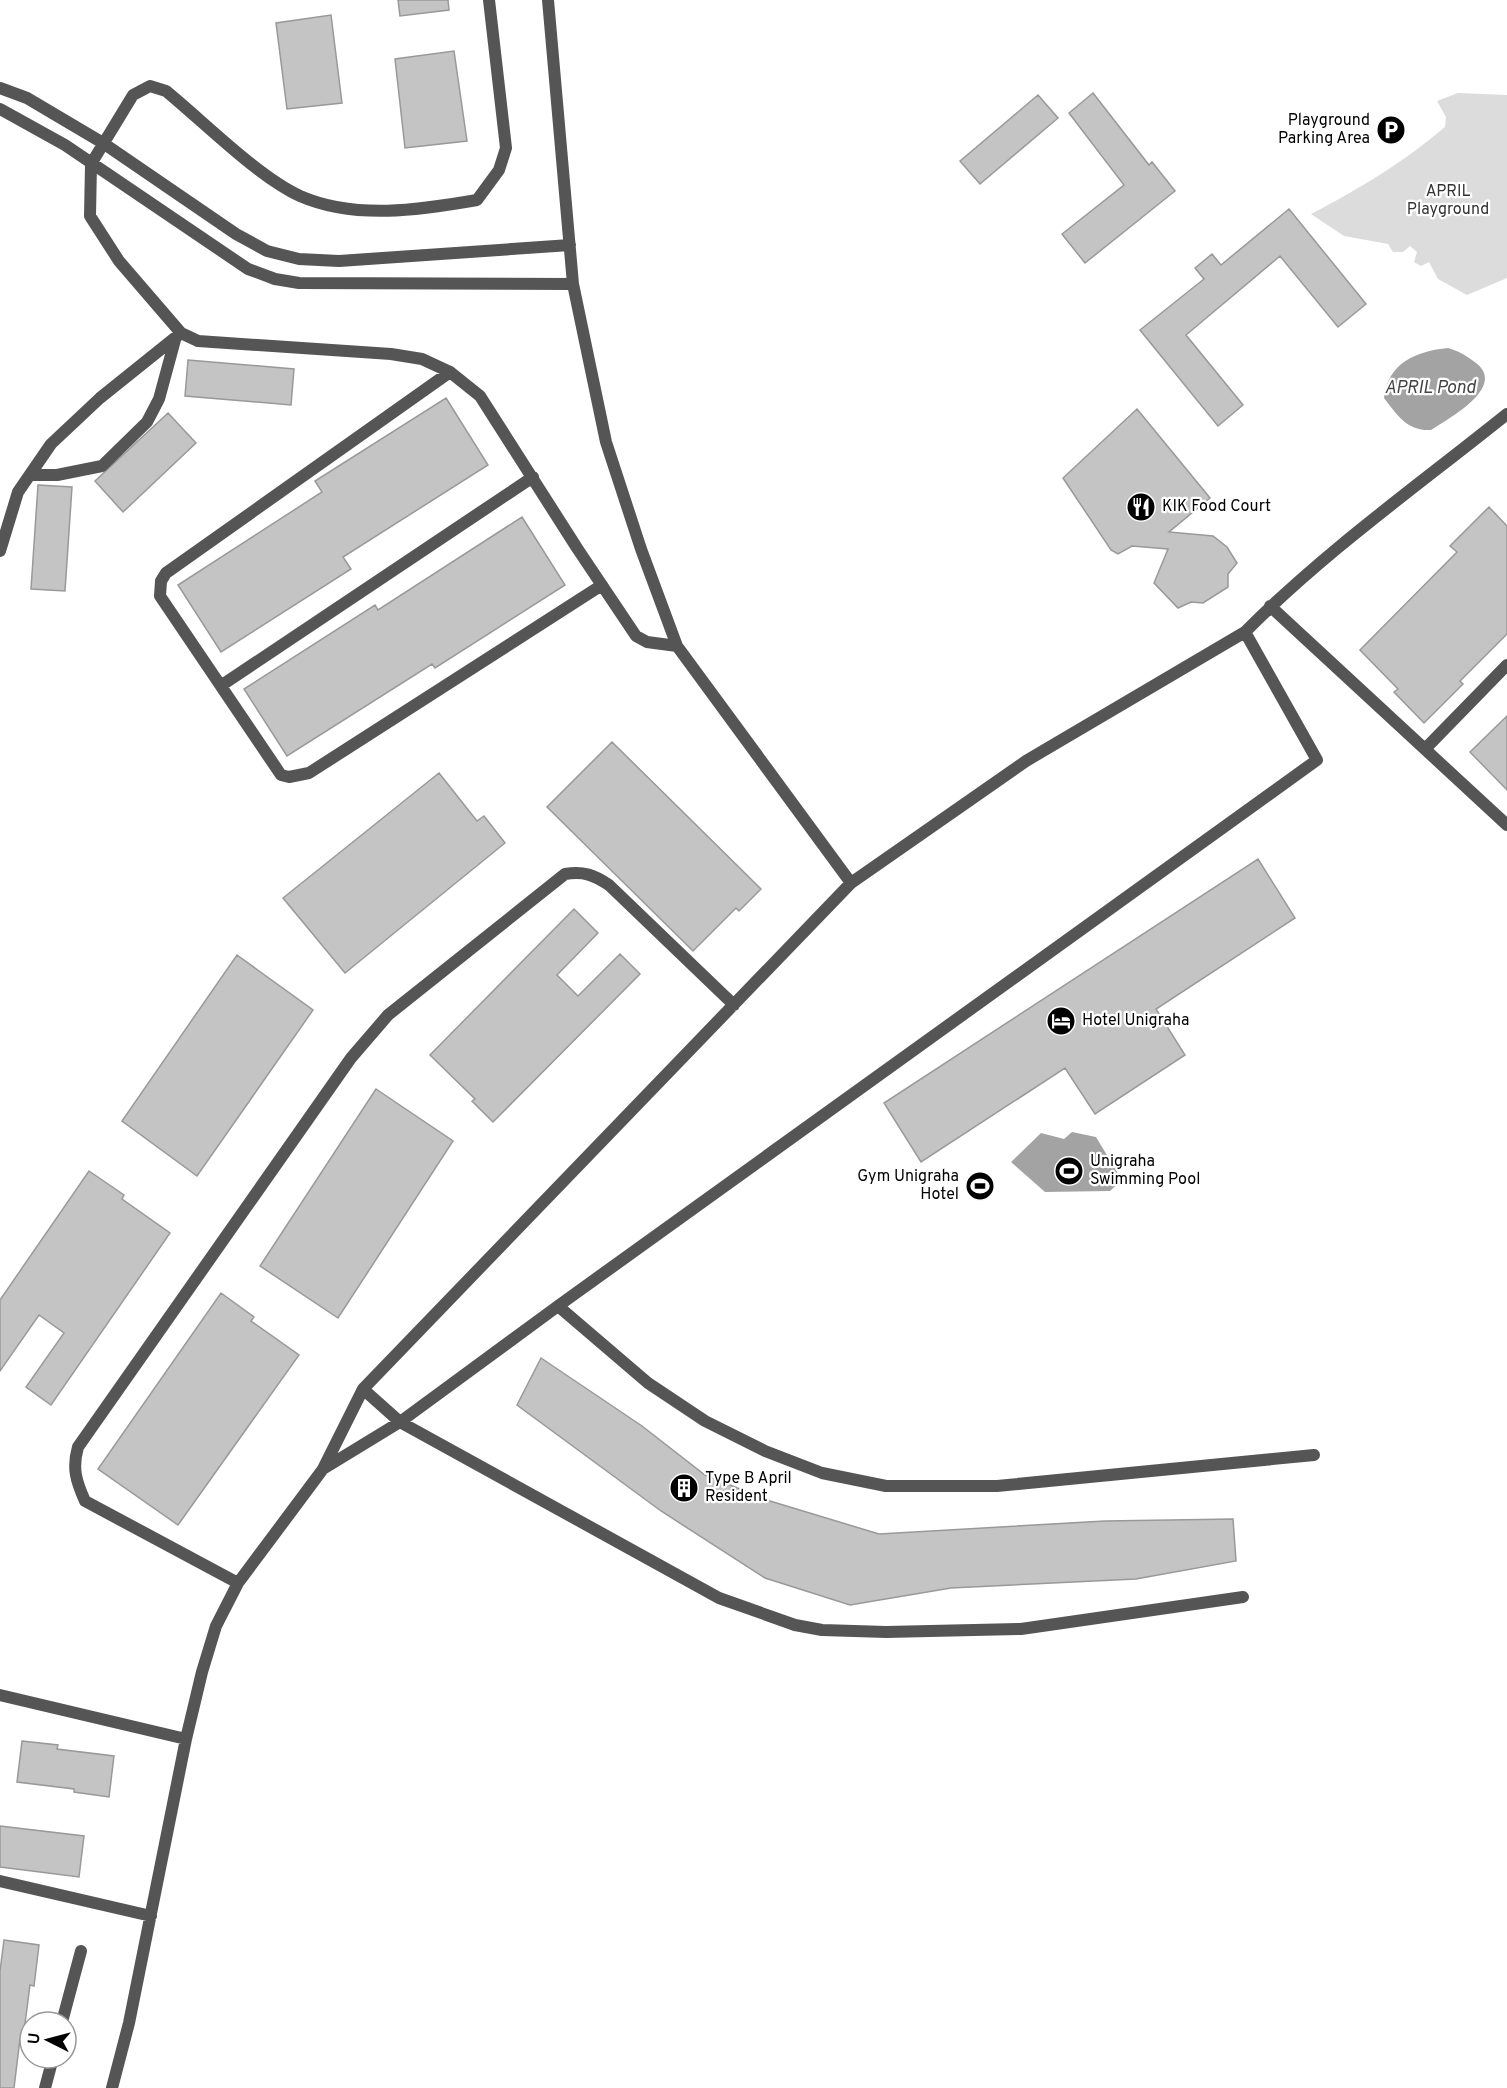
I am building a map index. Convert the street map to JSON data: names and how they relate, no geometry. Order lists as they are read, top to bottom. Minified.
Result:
{"water":["APRIL Pond"],"parks":["APRIL Playground"],"places":{"parking":["Playground Parking Area"],"restaurant":["KIK Food Court"],"hotel":["Hotel Unigraha"],"sports":["Unigraha Swimming Pool","Gym Unigraha Hotel"],"building":["Type B April Resident"]},"north":"left"}
